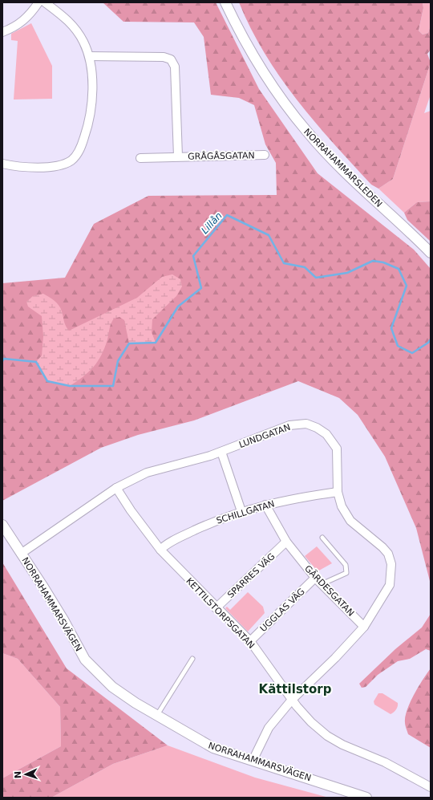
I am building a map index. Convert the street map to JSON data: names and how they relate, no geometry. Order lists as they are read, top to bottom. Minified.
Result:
{"streets":{"street":["GRÅGÅSGATAN","NORRAHAMMARSLEDEN","LUNDGATAN","SCHILLGATAN","SPARRES VÄG","GÄRDESGATAN","NORRAHAMMARSVÄGEN","UGGLAS VÄG","KETTILSTORPSGATAN"]},"crossings":[["LUNDGATAN","SCHILLGATAN"],["LUNDGATAN","GÄRDESGATAN"],["LUNDGATAN","NORRAHAMMARSVÄGEN"],["LUNDGATAN","KETTILSTORPSGATAN"],["SCHILLGATAN","GÄRDESGATAN"],["SCHILLGATAN","KETTILSTORPSGATAN"],["SPARRES VÄG","GÄRDESGATAN"],["SPARRES VÄG","KETTILSTORPSGATAN"],["GÄRDESGATAN","UGGLAS VÄG"],["UGGLAS VÄG","KETTILSTORPSGATAN"]],"districts":["Kättilstorp"],"water":["Lillån"],"north":"left"}
